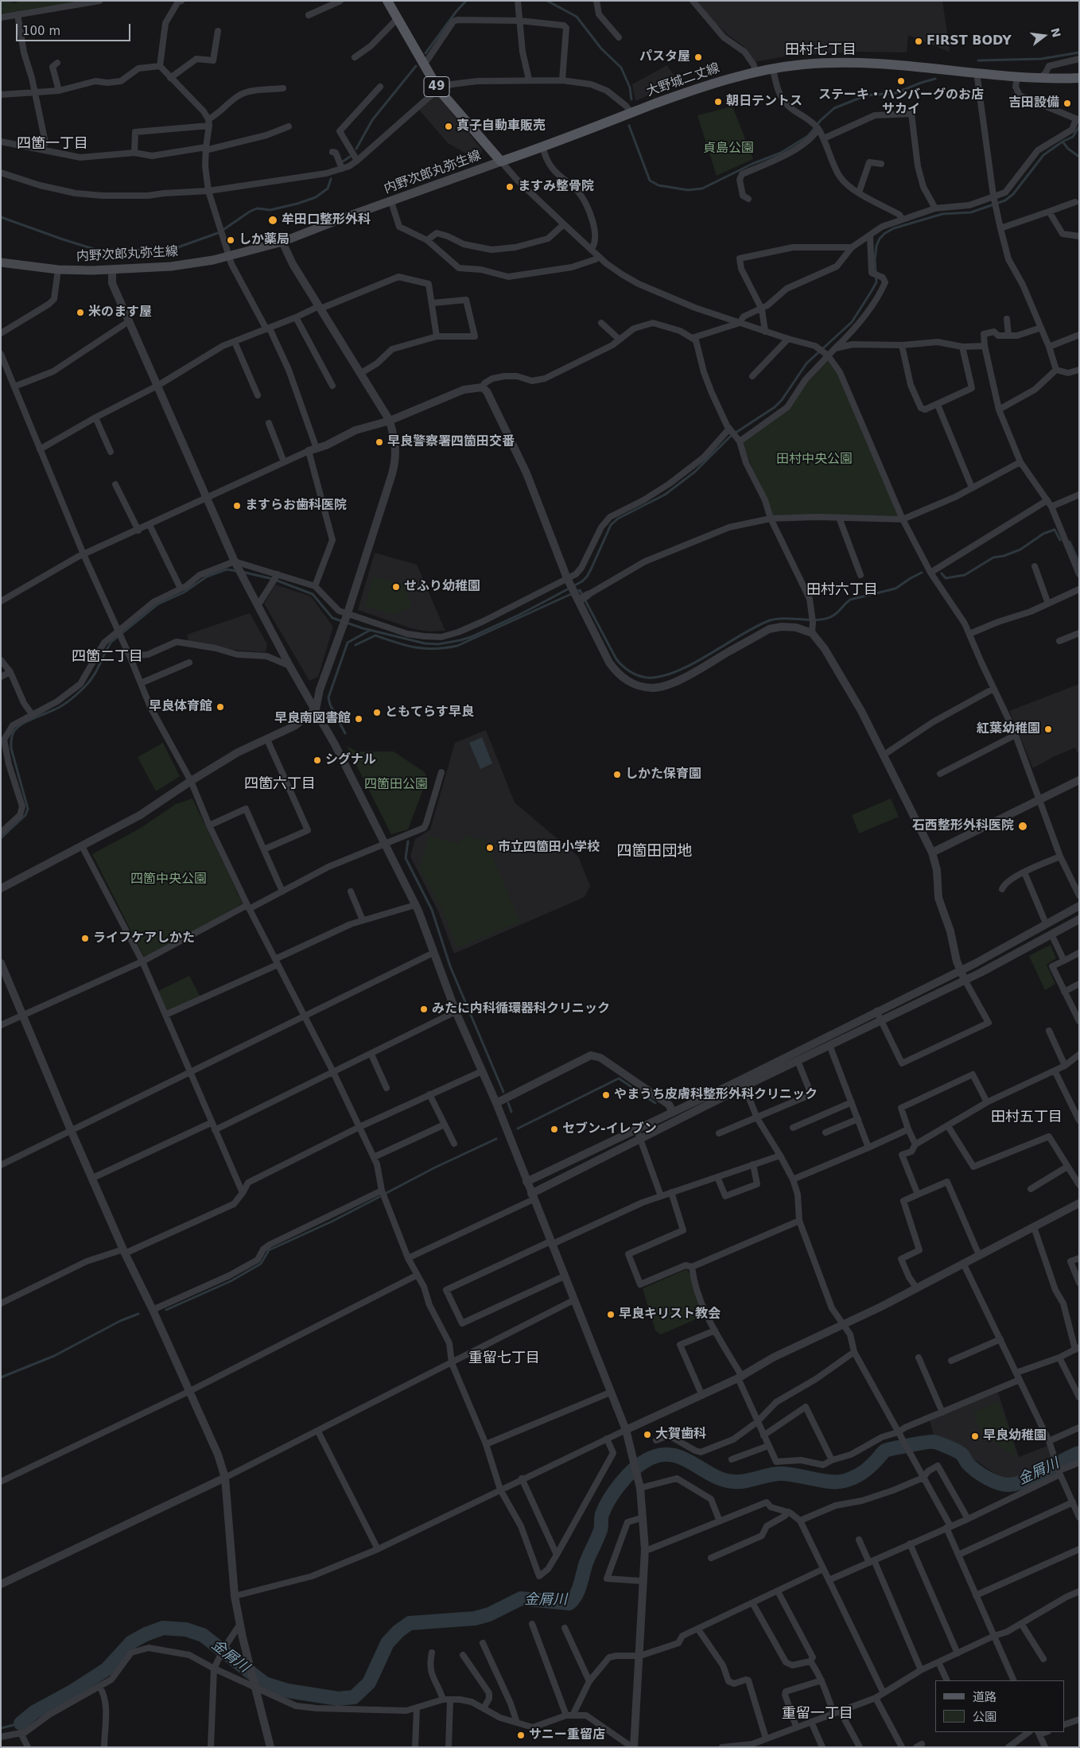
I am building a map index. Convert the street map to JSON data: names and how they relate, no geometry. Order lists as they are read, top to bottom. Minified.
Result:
{"streets":{"main road":["大野城二丈線","49","内野次郎丸弥生線"]},"crossings":[["大野城二丈線","49"],["大野城二丈線","内野次郎丸弥生線"],["49","内野次郎丸弥生線"]],"districts":["田村七丁目","四箇一丁目","田村六丁目","四箇二丁目","四箇六丁目","四箇田団地","田村五丁目","重留七丁目","重留一丁目"],"water":["金屑川"],"parks":["貞島公園","田村中央公園","四箇田公園","四箇中央公園"],"places":["FIRST BODY","パスタ屋","ステーキ・ハンバーグのお店 サカイ","朝日テントス","吉田設備","真子自動車販売","ますみ整骨院","牟田口整形外科","しか薬局","米のます屋","早良警察署四箇田交番","ますらお歯科医院","せふり幼稚園","早良体育館","ともてらす早良","早良南図書館","紅葉幼稚園","シグナル","しかた保育園","石西整形外科医院","市立四箇田小学校","ライフケアしかた","みたに内科循環器科クリニック","やまうち皮膚科整形外科クリニック","セブン-イレブン","早良キリスト教会","大賀歯科","早良幼稚園","サニー重留店"],"legend":["道路","公園"],"scale_bar":"100 m","north":"right"}
